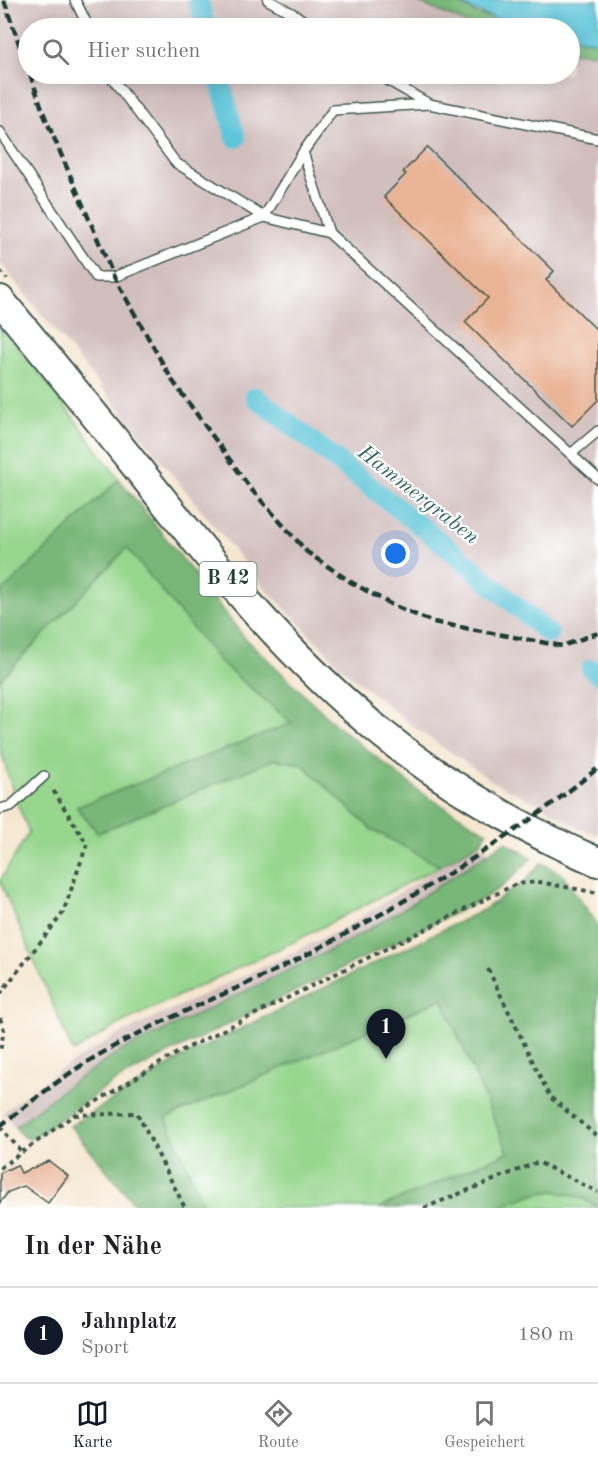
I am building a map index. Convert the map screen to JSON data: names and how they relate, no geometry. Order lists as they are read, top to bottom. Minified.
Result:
{"streets":{"main road":["B 42"]},"water":["Hammergraben"],"page":{"search":"Hier suchen","pins":"1","heading":"In der Nähe","list":[{"mark":"1","name":"Jahnplatz","note":"Sport","value":"180 m"}],"nav":["Karte","Route","Gespeichert"]}}
